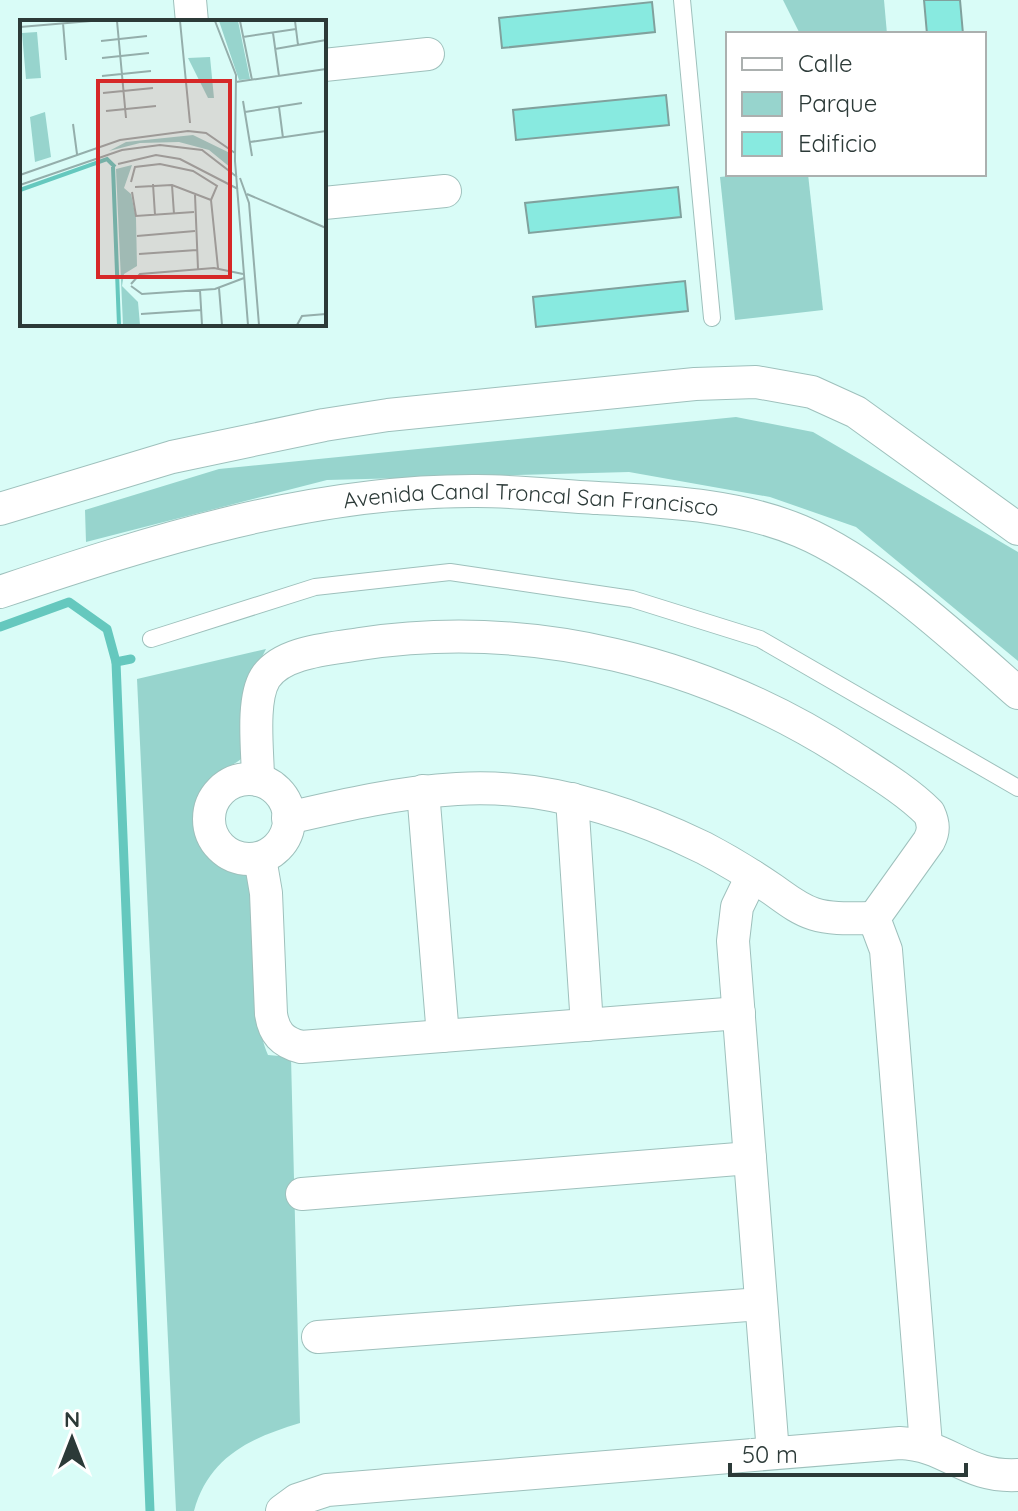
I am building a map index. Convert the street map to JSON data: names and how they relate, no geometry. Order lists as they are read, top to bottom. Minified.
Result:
{"streets":{"street":["Avenida Canal Troncal San Francisco"]},"legend":["Calle","Parque","Edificio"],"scale_bar":"50 m","north":"top"}
